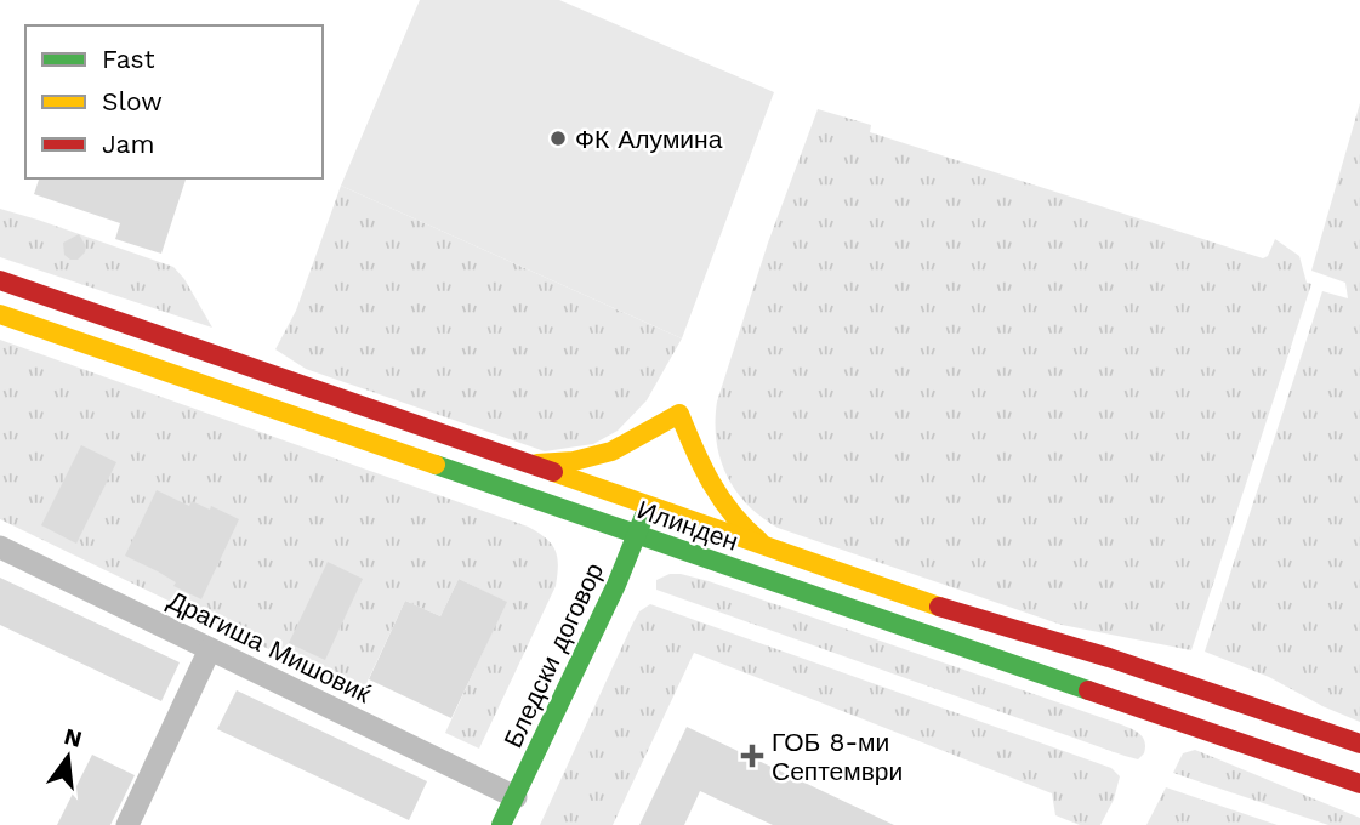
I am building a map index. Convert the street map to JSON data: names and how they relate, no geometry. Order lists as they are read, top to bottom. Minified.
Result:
{"streets":{"street":["Илинден","Драгиша Мишовиќ","Бледски договор"]},"crossings":[["Илинден","Бледски договор"],["Драгиша Мишовиќ","Бледски договор"]],"places":{"other":["ФК Алумина"],"health":["ГОБ 8-ми Септември"]},"legend":["Fast","Slow","Jam"],"north":"top"}
